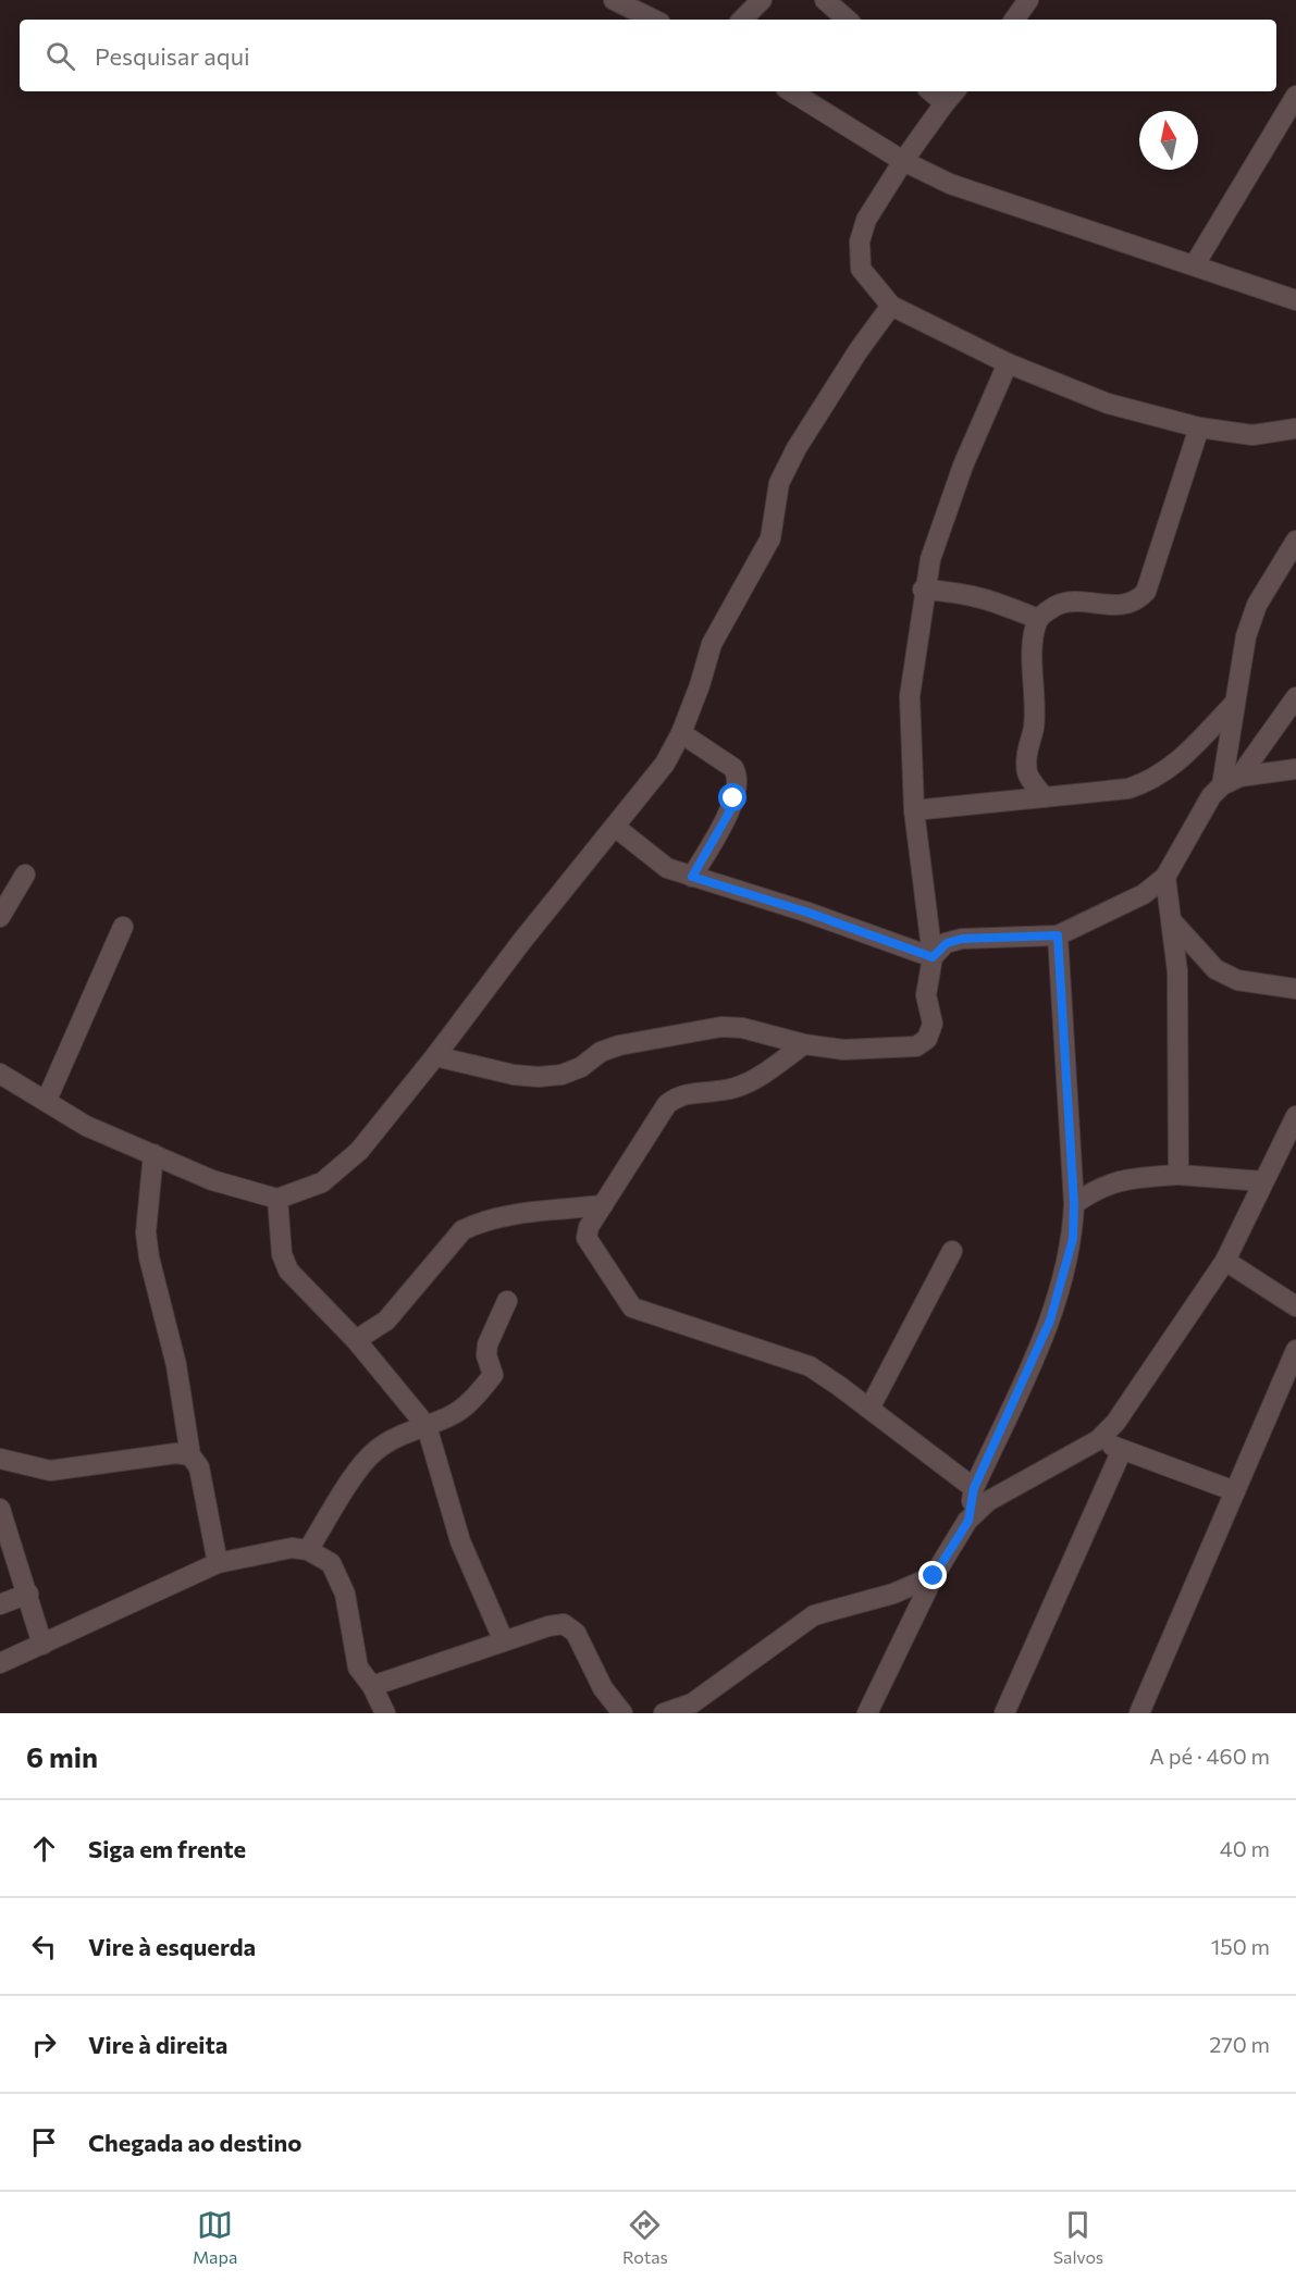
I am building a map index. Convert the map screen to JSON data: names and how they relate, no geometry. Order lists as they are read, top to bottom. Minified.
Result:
{"north":"top","page":{"search":"Pesquisar aqui","heading":["6 min","A pé · 460 m"],"list":[["Siga em frente","40 m"],["Vire à esquerda","150 m"],["Vire à direita","270 m"],"Chegada ao destino"],"nav":["Mapa","Rotas","Salvos"]}}
